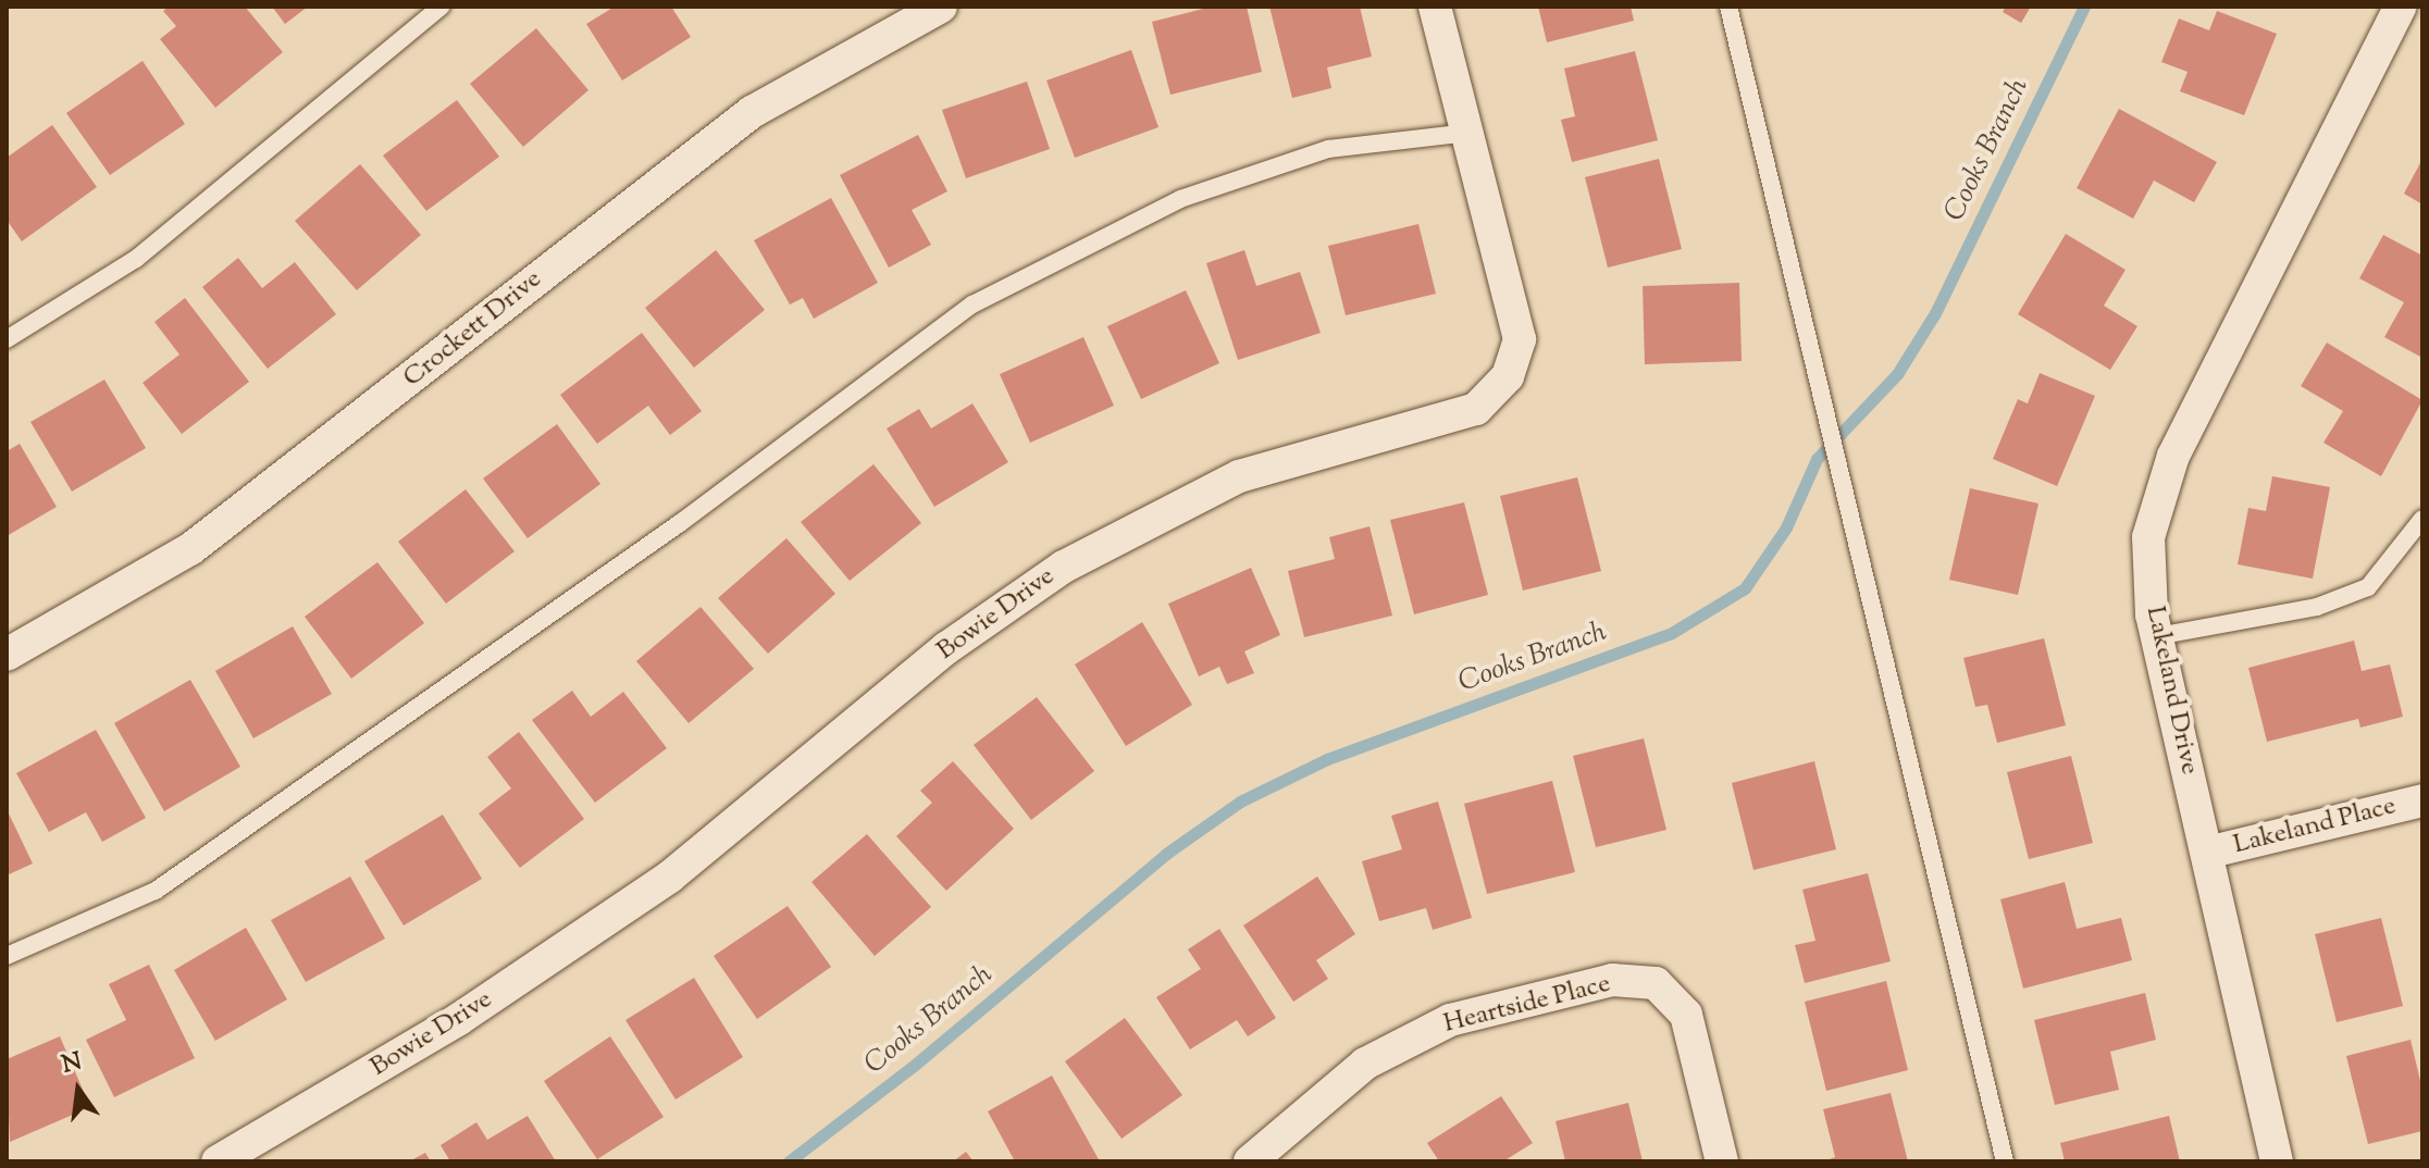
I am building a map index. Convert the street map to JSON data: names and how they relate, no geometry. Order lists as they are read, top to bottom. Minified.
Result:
{"streets":{"street":["Crockett Drive","Bowie Drive","Lakeland Drive","Lakeland Place","Heartside Place"]},"crossings":[["Lakeland Drive","Lakeland Place"]],"water":["Cooks Branch"],"north":"top"}
